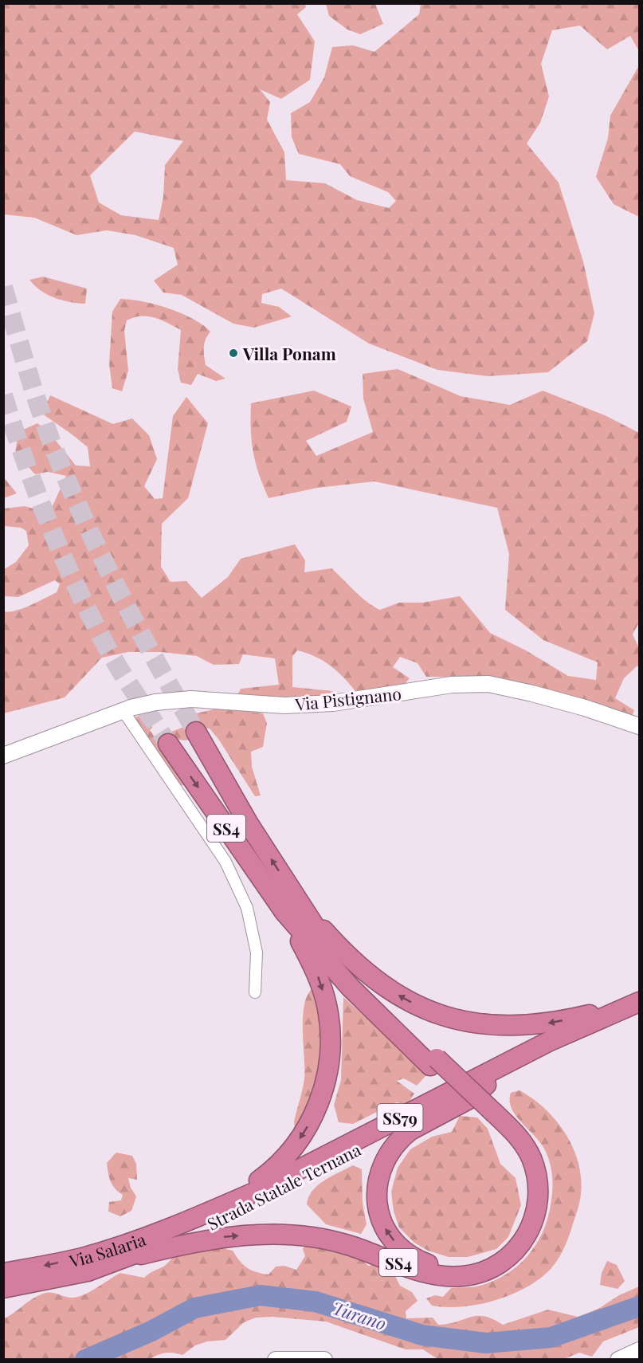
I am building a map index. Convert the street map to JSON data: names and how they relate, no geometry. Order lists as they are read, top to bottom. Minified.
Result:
{"streets":{"highway":["SS4","SS79","Strada Statale Ternana","Via Salaria"],"street":["Via Pistignano"]},"crossings":[["SS4","Strada Statale Ternana"],["SS4","Via Salaria"],["Strada Statale Ternana","Via Salaria"]],"water":["Turano"],"places":["Villa Ponam"]}
